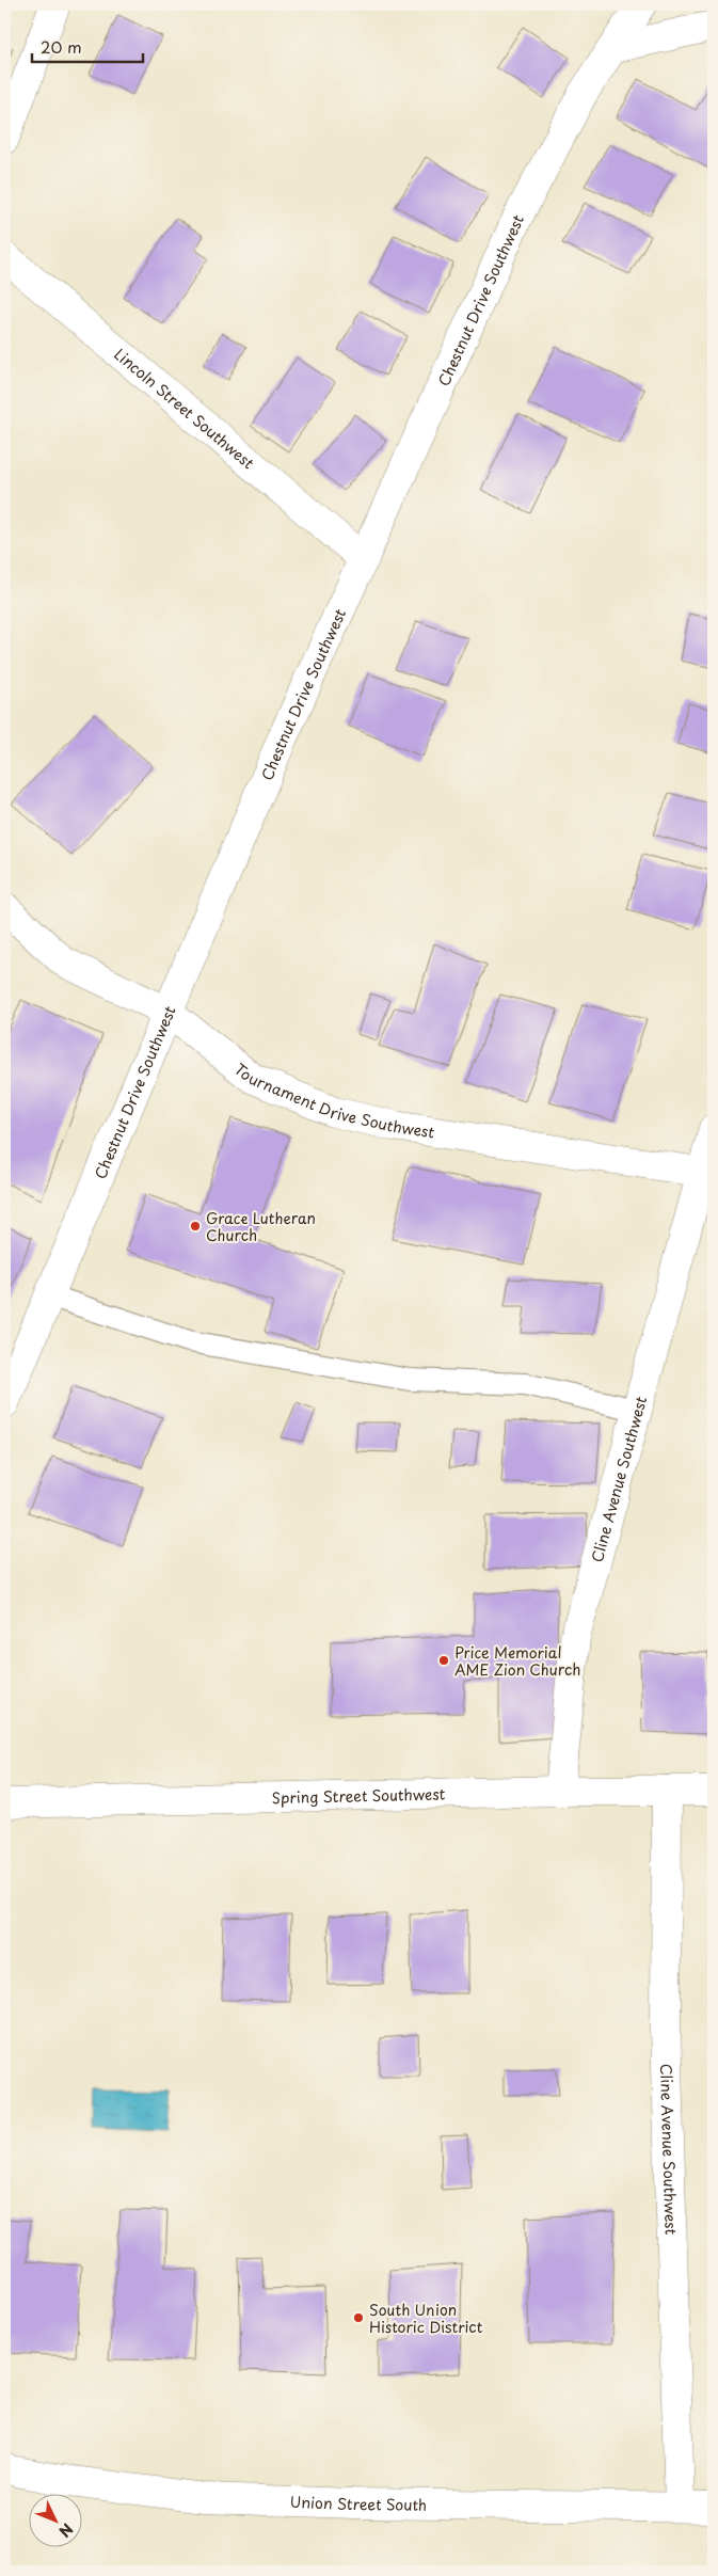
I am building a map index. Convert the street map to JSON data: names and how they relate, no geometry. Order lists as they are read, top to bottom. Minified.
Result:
{"streets":{"street":["Chestnut Drive Southwest","Lincoln Street Southwest","Tournament Drive Southwest","Cline Avenue Southwest","Spring Street Southwest","Union Street South"]},"crossings":[["Chestnut Drive Southwest","Lincoln Street Southwest"],["Chestnut Drive Southwest","Tournament Drive Southwest"],["Tournament Drive Southwest","Cline Avenue Southwest"],["Cline Avenue Southwest","Spring Street Southwest"],["Cline Avenue Southwest","Union Street South"]],"places":["Grace Lutheran Church","Price Memorial AME Zion Church","South Union Historic District"],"scale_bar":"20 m","north":"bottom right"}
